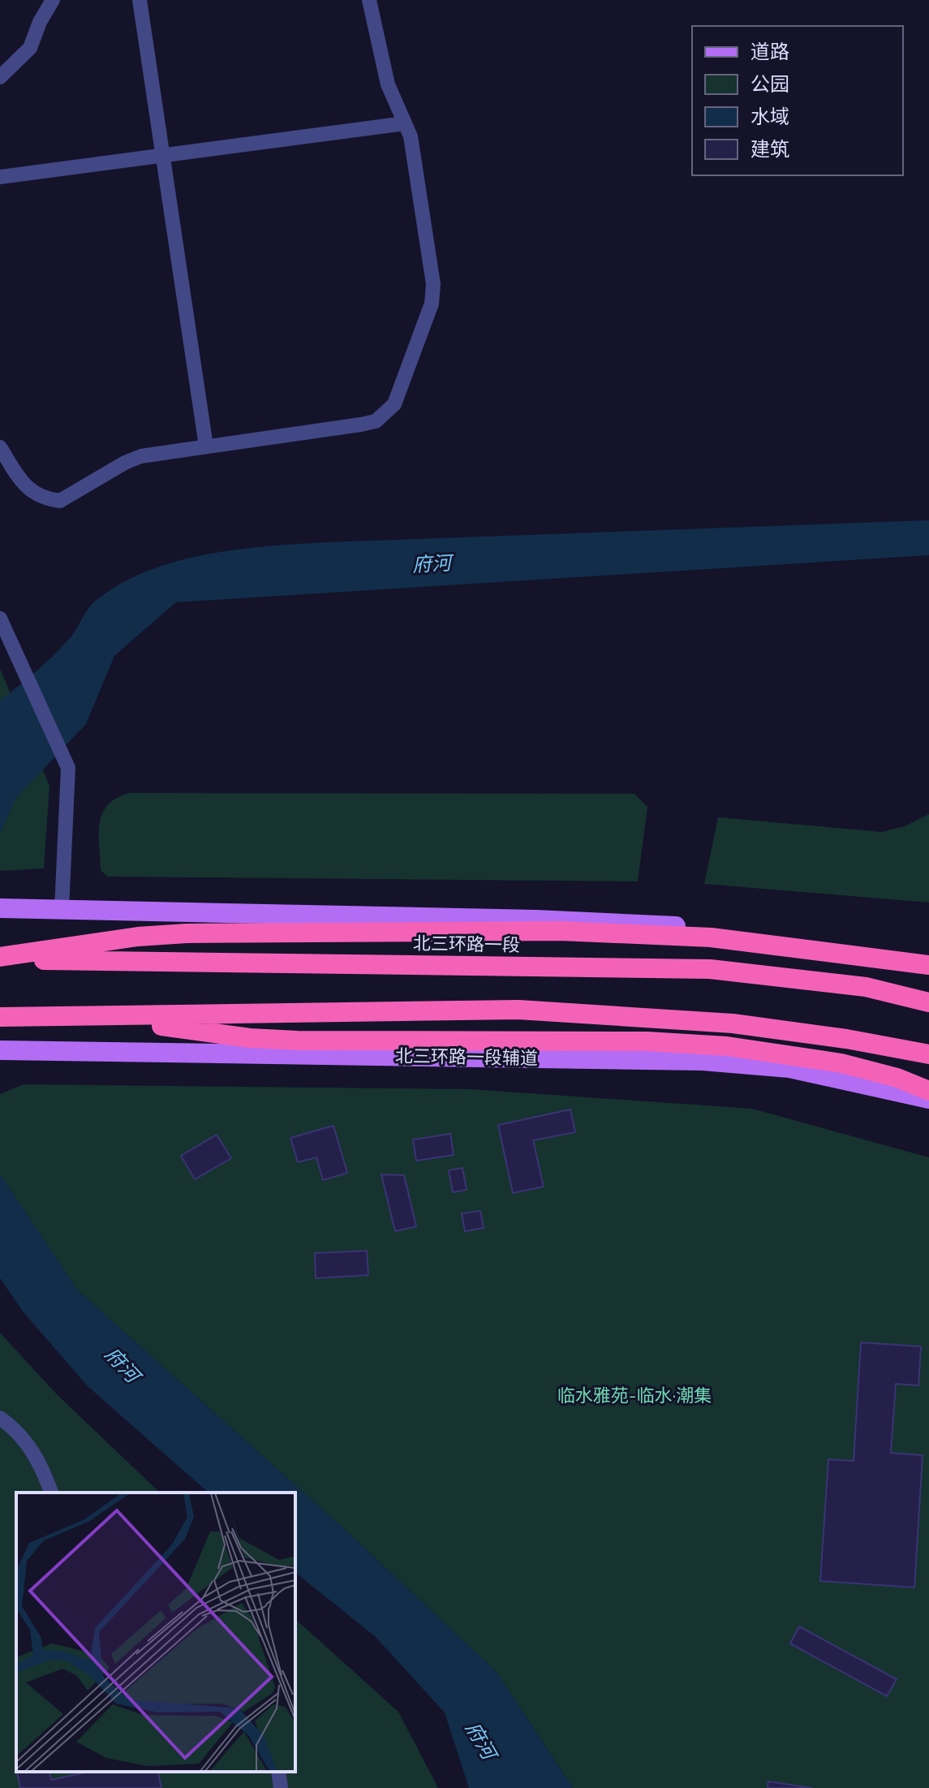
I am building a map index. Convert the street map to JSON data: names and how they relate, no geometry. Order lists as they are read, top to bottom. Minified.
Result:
{"streets":{"highway":["北三环路一段"],"main road":["北三环路一段辅道"]},"water":["府河"],"parks":["临水雅苑-临水·潮集"],"legend":["道路","公园","水域","建筑"]}
